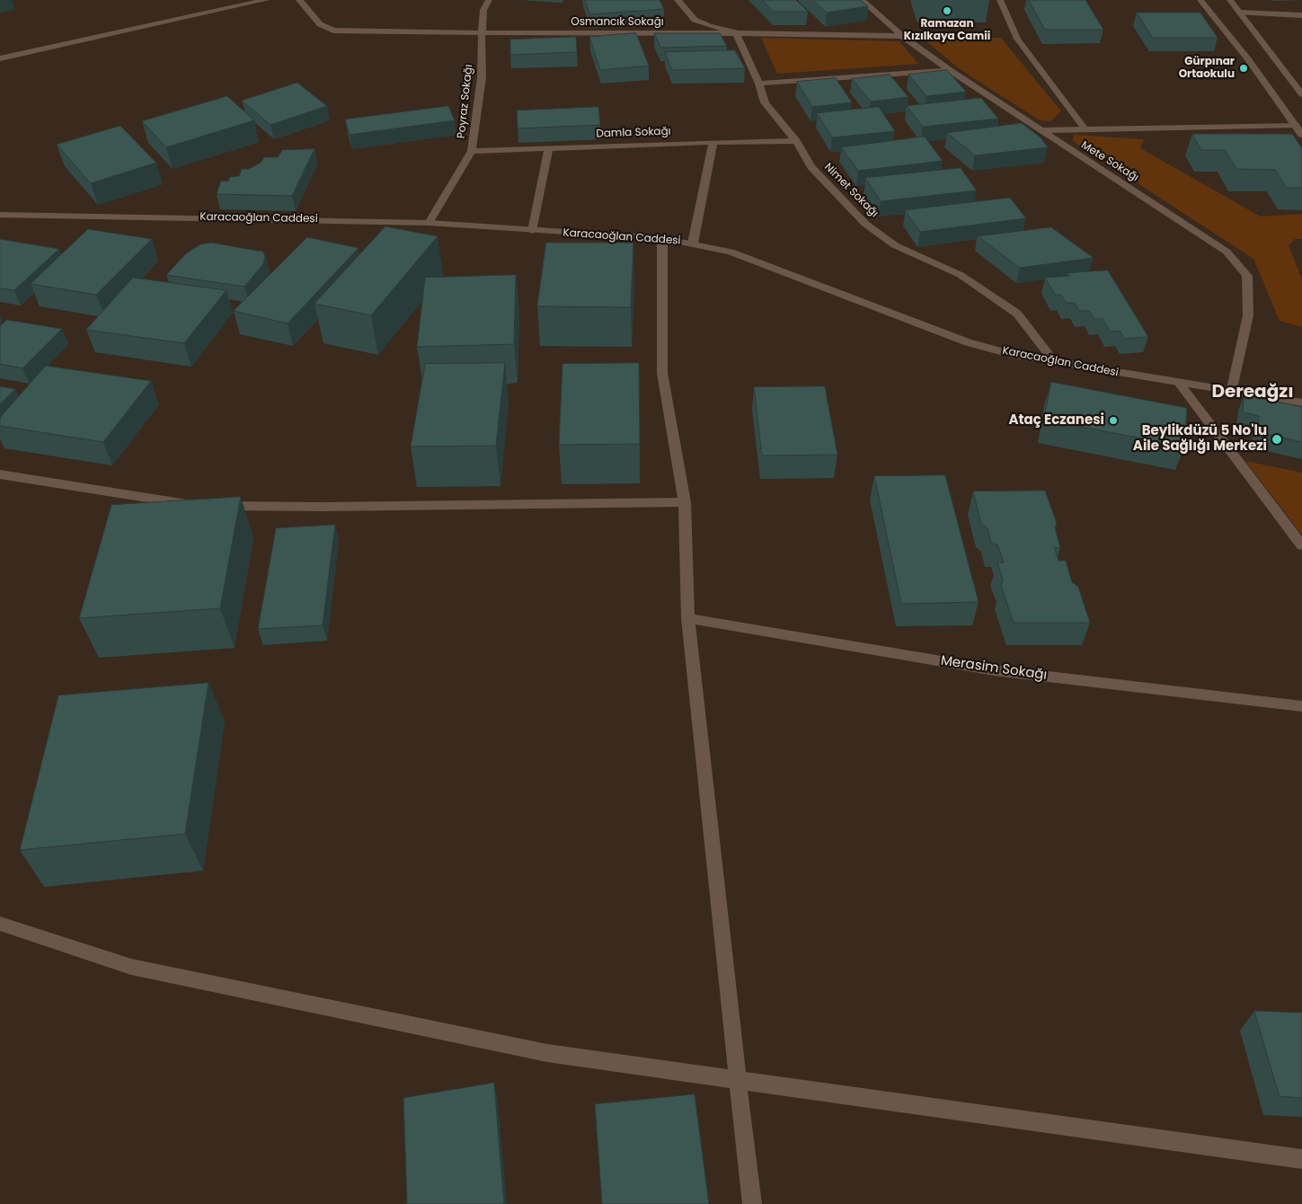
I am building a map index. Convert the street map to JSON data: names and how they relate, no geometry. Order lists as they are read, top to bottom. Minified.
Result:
{"streets":{"street":["Osmancık Sokağı","Poyraz Sokağı","Damla Sokağı","Mete Sokağı","Nimet Sokağı","Karacaoğlan Caddesi","Merasim Sokağı"]},"crossings":[["Osmancık Sokağı","Poyraz Sokağı"],["Osmancık Sokağı","Mete Sokağı"],["Osmancık Sokağı","Nimet Sokağı"],["Poyraz Sokağı","Damla Sokağı"],["Poyraz Sokağı","Karacaoğlan Caddesi"],["Damla Sokağı","Nimet Sokağı"],["Mete Sokağı","Karacaoğlan Caddesi"],["Nimet Sokağı","Karacaoğlan Caddesi"]],"districts":["Dereağzı"],"places":["Ramazan Kızılkaya Camii","Gürpınar Ortaokulu","Ataç Eczanesi","Beylikdüzü 5 No'lu Aile Sağlığı Merkezi"]}
